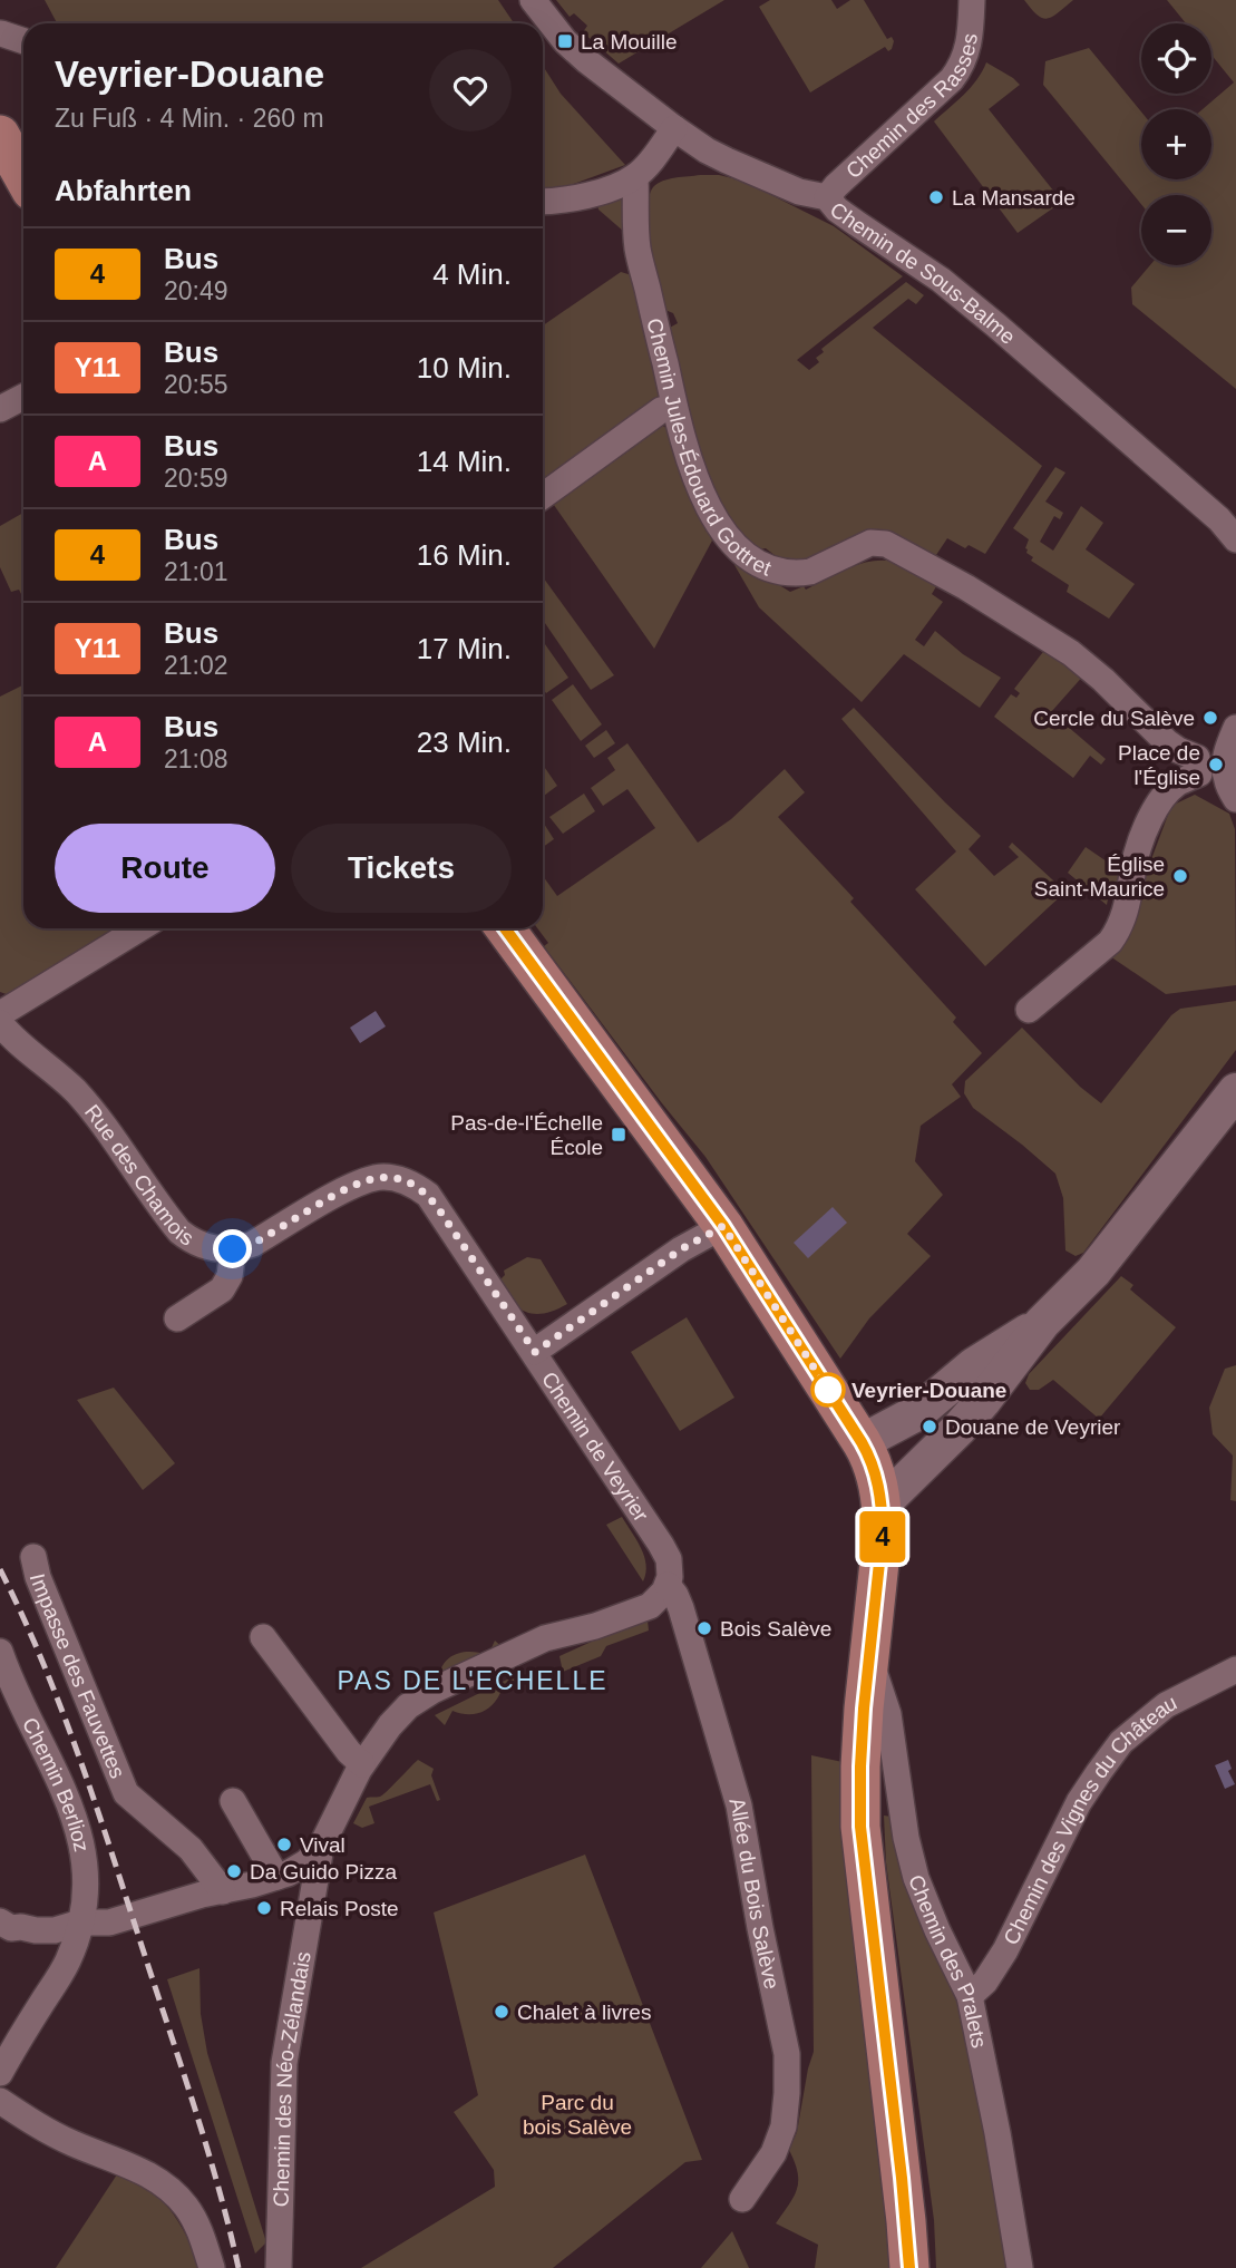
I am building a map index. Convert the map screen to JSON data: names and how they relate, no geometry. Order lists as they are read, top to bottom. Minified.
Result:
{"streets":{"street":["Chemin des Rasses","Chemin de Sous-Balme","Chemin Jules-Édouard Gottret","Rue des Chamois","Chemin de Veyrier","Impasse des Fauvettes","Chemin Berlioz","Chemin des Vignes du Château","Allée du Bois Salève","Chemin des Pralets","Chemin des Néo-Zélandais"]},"crossings":[["Chemin des Rasses","Chemin de Sous-Balme"],["Chemin de Veyrier","Allée du Bois Salève"],["Chemin des Vignes du Château","Chemin des Pralets"]],"districts":["PAS DE L'ECHELLE"],"parks":["Parc du bois Salève"],"places":{"transit":["La Mouille","Pas-de-l'Échelle École"],"other":["La Mansarde","Cercle du Salève","Place de l'Église","Église Saint-Maurice","Veyrier-Douane","Douane de Veyrier","Bois Salève","Vival","Da Guido Pizza","Relais Poste","Chalet à livres"]},"lines":["bus line 4"],"page":{"on_map":"4","map_buttons":["+","−"],"heading":[["Veyrier-Douane","Zu Fuß · 4 Min. · 260 m"],"Abfahrten"],"list":[{"mark":"4","name":"Bus","note":"20:49","value":"4 Min."},{"mark":"Y11","name":"Bus","note":"20:55","value":"10 Min."},{"mark":"A","name":"Bus","note":"20:59","value":"14 Min."},{"mark":"4","name":"Bus","note":"21:01","value":"16 Min."},{"mark":"Y11","name":"Bus","note":"21:02","value":"17 Min."},{"mark":"A","name":"Bus","note":"21:08","value":"23 Min."}],"buttons":["Route","Tickets"]}}
